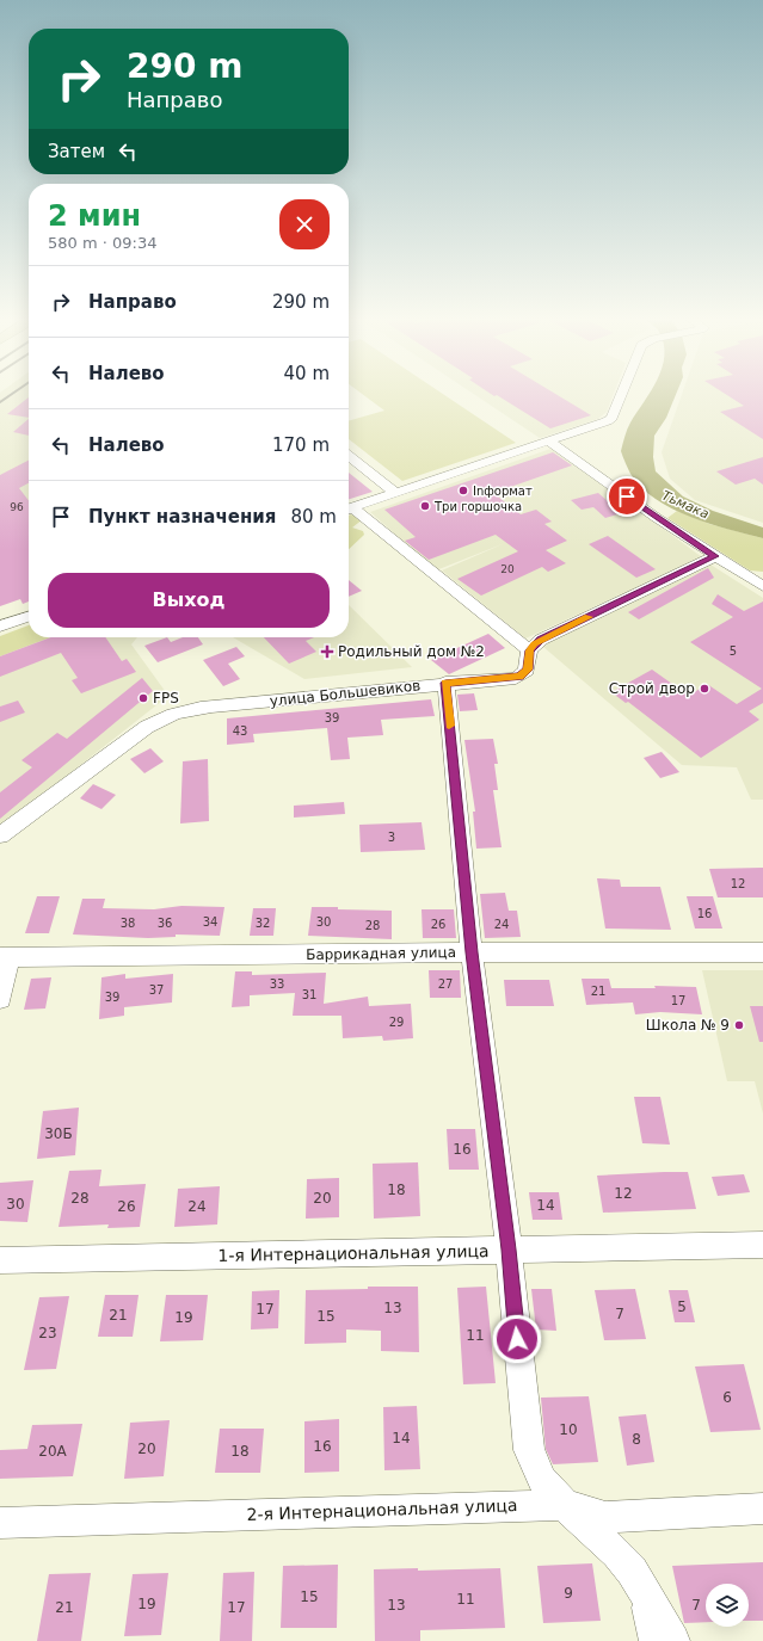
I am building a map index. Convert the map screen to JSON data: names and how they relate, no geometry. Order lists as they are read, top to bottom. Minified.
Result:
{"streets":{"street":["улица Большевиков","Баррикадная улица","1-я Интернациональная улица","2-я Интернациональная улица"]},"water":["Тьмака"],"places":{"other":["Inформат","Три горшочка","Строй двор","FPS","Школа № 9"],"health":["Родильный дом №2"]},"house_numbers":["96","20","5","39","43","3","12","16","34","30","38","36","32","26","24","28","33","27","37","21","31","39","17","29","30Б","16","18","12","28","20","30","14","26","24","5","13","17","7","21","15","19","23","11","6","10","14","8","16","20","20А","18","9","15","11","19","13","7","21","17"],"page":{"turn":["290 m","Направо"],"then":"Затем","heading":["2 мин","580 m · 09:34"],"list":[{"name":"Направо","value":"290 m"},{"name":"Налево","value":"40 m"},{"name":"Налево","value":"170 m"},{"name":"Пункт назначения","value":"80 m"}],"buttons":"Выход"}}
